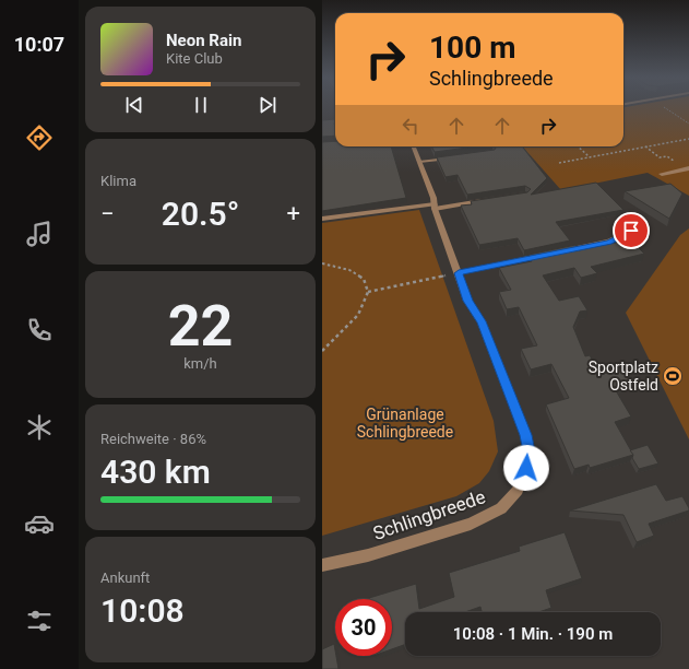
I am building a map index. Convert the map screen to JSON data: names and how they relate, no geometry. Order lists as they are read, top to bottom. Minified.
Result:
{"streets":{"street":["Schlingbreede"]},"parks":["Grünanlage Schlingbreede"],"places":{"sports":["Sportplatz Ostfeld"]},"page":{"tabs":"10:07","turn":["100 m","Schlingbreede"],"song":["Neon Rain","Kite Club"],"tile":["Klima",["22","km/h"],["Reichweite · 86%","430 km"],["Ankunft","10:08"]],"heat":["−","20.5°","+"],"limit":"30","trip":"10:08 · 1 Min. · 190 m"}}
